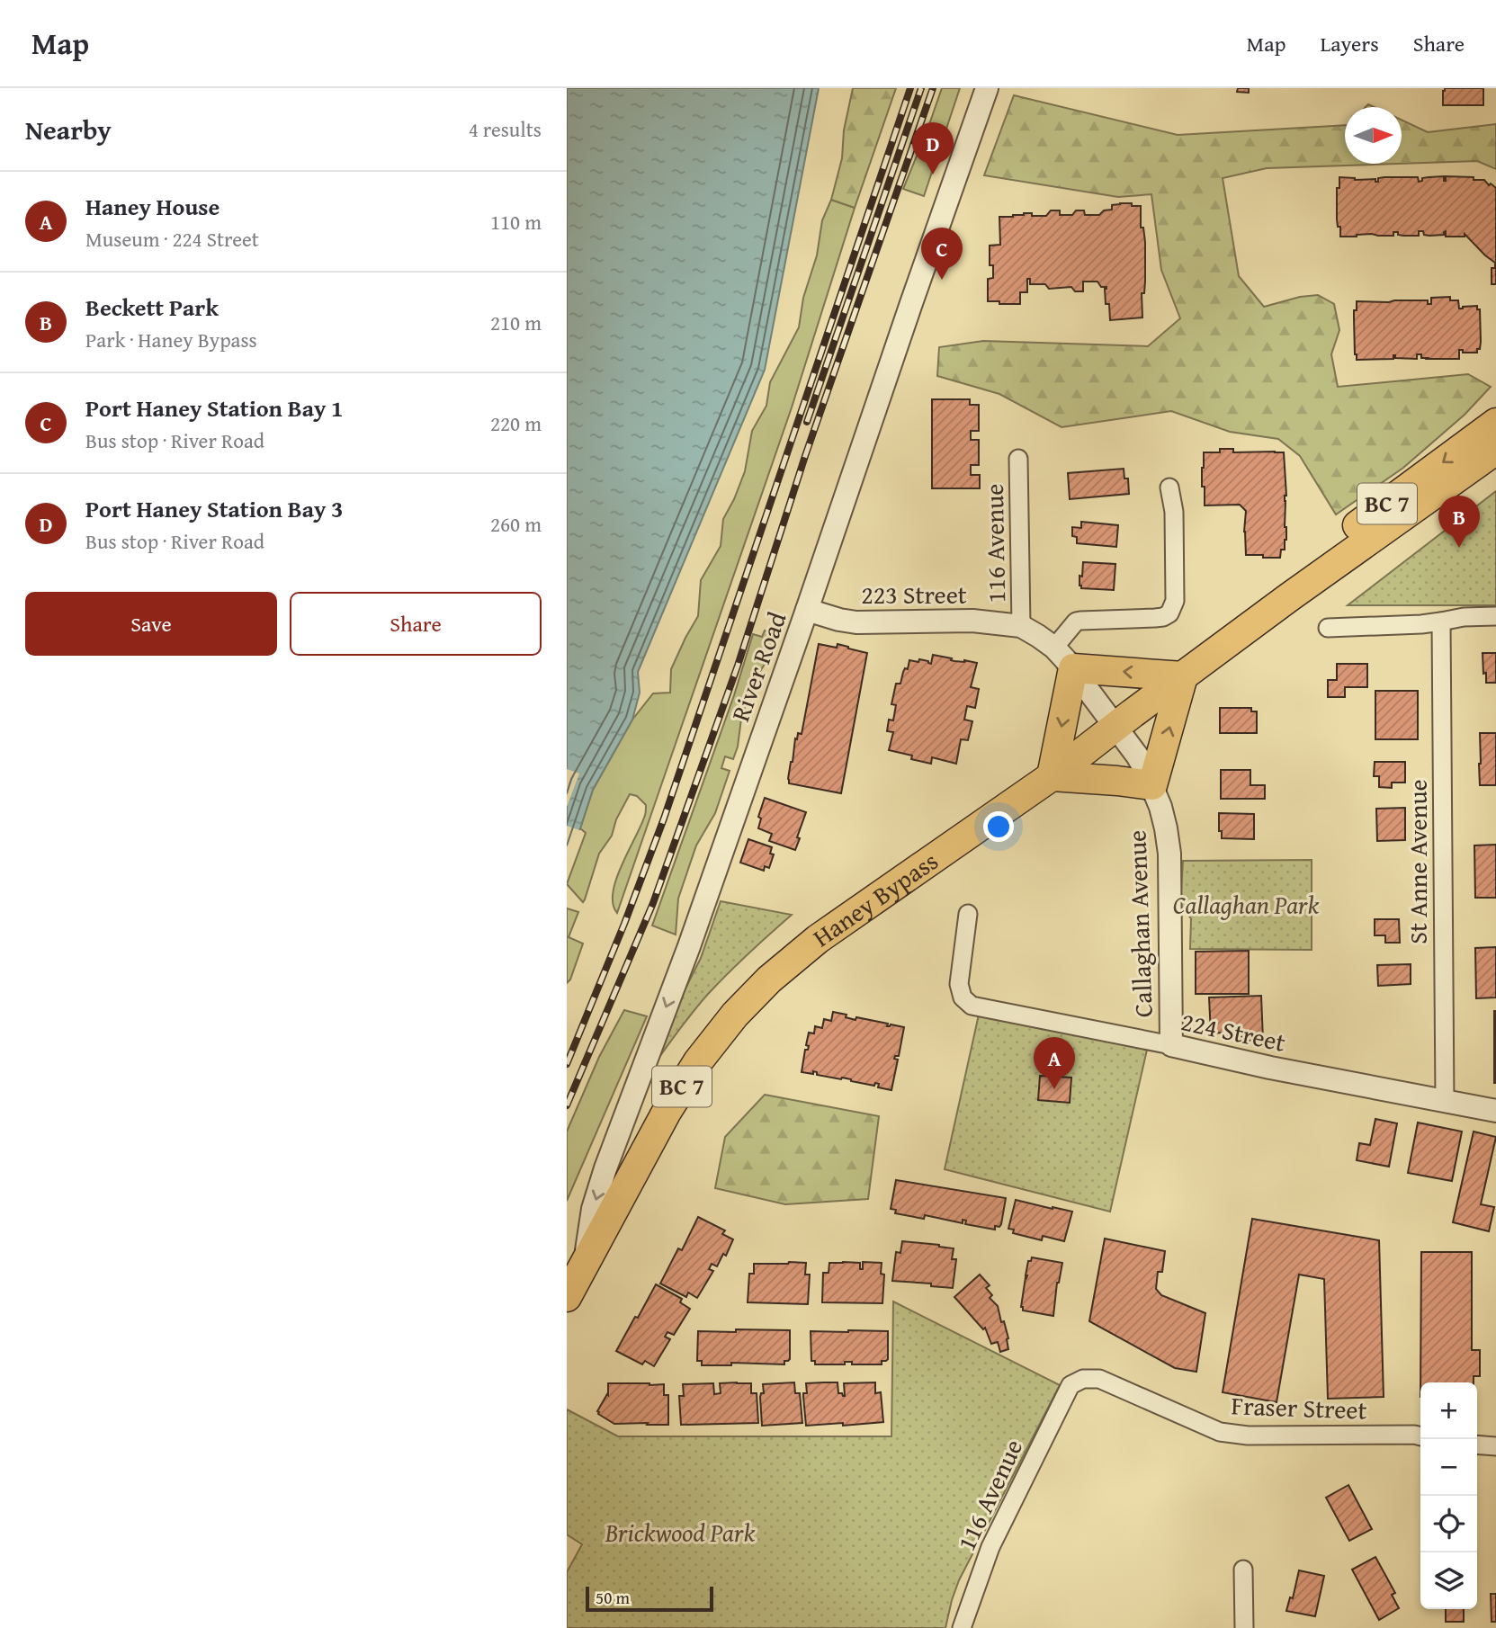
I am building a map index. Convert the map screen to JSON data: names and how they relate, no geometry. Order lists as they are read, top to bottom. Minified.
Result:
{"streets":{"highway":["BC 7","Haney Bypass"],"street":["116 Avenue","223 Street","River Road","St Anne Avenue","Callaghan Avenue","224 Street","Fraser Street"]},"crossings":[["116 Avenue","223 Street"],["116 Avenue","Callaghan Avenue"],["116 Avenue","Fraser Street"],["223 Street","River Road"],["223 Street","Callaghan Avenue"],["River Road","Haney Bypass"],["St Anne Avenue","224 Street"],["Haney Bypass","Callaghan Avenue"],["Callaghan Avenue","224 Street"]],"one_way":["River Road"],"parks":["Callaghan Park","Brickwood Park"],"scale_bar":"50 m","north":"right","page":{"header":"Map","nav":["Map","Layers","Share"],"heading":["Nearby","4 results"],"pins":["D","C","B","A"],"list":[{"mark":"A","name":"Haney House","note":"Museum · 224 Street","value":"110 m"},{"mark":"B","name":"Beckett Park","note":"Park · Haney Bypass","value":"210 m"},{"mark":"C","name":"Port Haney Station Bay 1","note":"Bus stop · River Road","value":"220 m"},{"mark":"D","name":"Port Haney Station Bay 3","note":"Bus stop · River Road","value":"260 m"}],"buttons":["Save","Share"],"map_buttons":["+","−"],"scale":"50 m"}}
